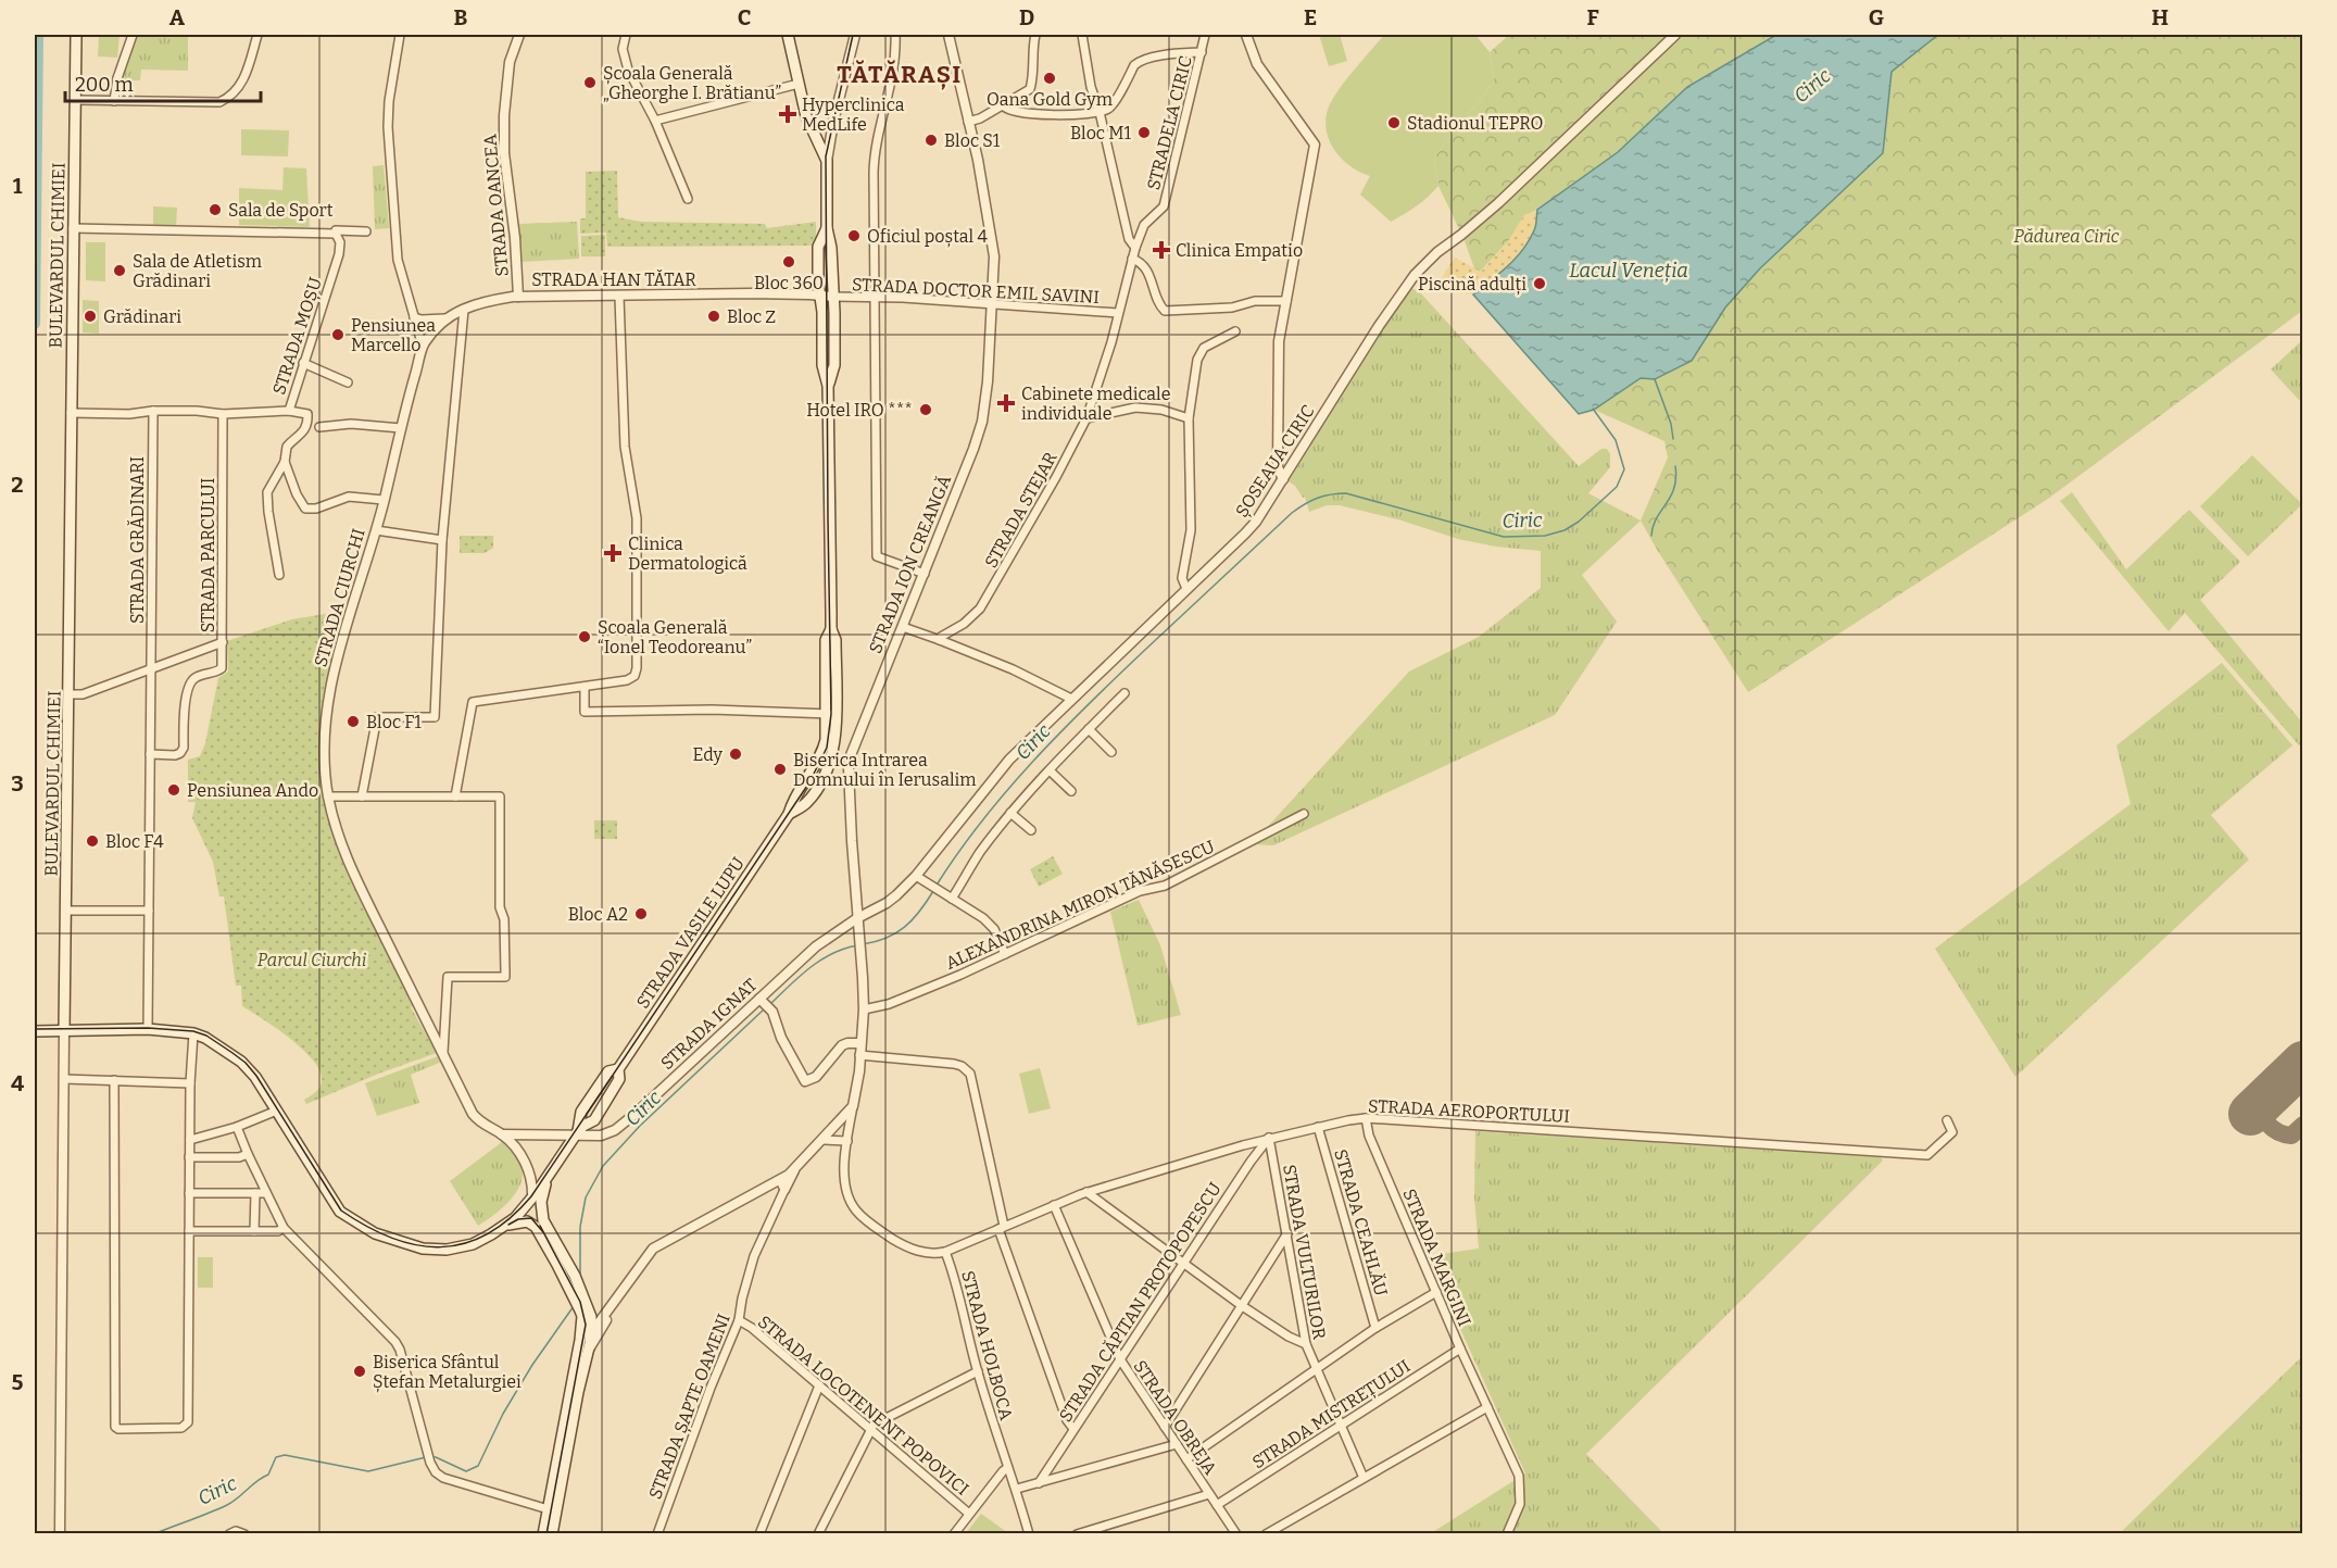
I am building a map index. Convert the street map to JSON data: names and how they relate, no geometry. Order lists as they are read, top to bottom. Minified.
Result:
{"streets":{"main road":["BULEVARDUL CHIMIEI","STRADA VASILE LUPU"],"street":["STRADELA CIRIC","STRADA OANCEA","STRADA HAN TĂTAR","STRADA DOCTOR EMIL SAVINI","STRADA MOȘU","ȘOSEAUA CIRIC","STRADA STEJAR","STRADA GRĂDINARI","STRADA PARCULUI","STRADA ION CREANGĂ","STRADA CIURCHI","ALEXANDRINA MIRON TĂNĂSESCU","STRADA IGNAT","STRADA AEROPORTULUI","STRADA CEAHLĂU","STRADA VULTURILOR","STRADA MARGINI","STRADA CĂPITAN PROTOPOPESCU","STRADA HOLBOCA","STRADA LOCOTENENT POPOVICI","STRADA ȘAPTE OAMENI","STRADA MISTREȚULUI","STRADA OBREJA"]},"crossings":[["STRADELA CIRIC","STRADA STEJAR"],["STRADA OANCEA","STRADA HAN TĂTAR"],["BULEVARDUL CHIMIEI","STRADA VASILE LUPU"],["STRADA HAN TĂTAR","STRADA DOCTOR EMIL SAVINI"],["STRADA HAN TĂTAR","STRADA CIURCHI"],["STRADA HAN TĂTAR","STRADA VASILE LUPU"],["STRADA DOCTOR EMIL SAVINI","STRADA STEJAR"],["STRADA DOCTOR EMIL SAVINI","STRADA ION CREANGĂ"],["STRADA DOCTOR EMIL SAVINI","STRADA VASILE LUPU"],["ȘOSEAUA CIRIC","STRADA ION CREANGĂ"],["ȘOSEAUA CIRIC","STRADA IGNAT"],["STRADA GRĂDINARI","STRADA PARCULUI"],["STRADA GRĂDINARI","STRADA VASILE LUPU"],["STRADA ION CREANGĂ","ALEXANDRINA MIRON TĂNĂSESCU"],["STRADA ION CREANGĂ","STRADA IGNAT"],["STRADA ION CREANGĂ","STRADA HOLBOCA"],["STRADA CIURCHI","STRADA VASILE LUPU"],["STRADA VASILE LUPU","STRADA IGNAT"],["STRADA AEROPORTULUI","STRADA CEAHLĂU"],["STRADA AEROPORTULUI","STRADA VULTURILOR"],["STRADA AEROPORTULUI","STRADA MARGINI"],["STRADA AEROPORTULUI","STRADA CĂPITAN PROTOPOPESCU"],["STRADA AEROPORTULUI","STRADA HOLBOCA"],["STRADA AEROPORTULUI","STRADA OBREJA"],["STRADA VULTURILOR","STRADA CĂPITAN PROTOPOPESCU"],["STRADA VULTURILOR","STRADA MISTREȚULUI"],["STRADA MARGINI","STRADA MISTREȚULUI"],["STRADA CĂPITAN PROTOPOPESCU","STRADA OBREJA"],["STRADA LOCOTENENT POPOVICI","STRADA ȘAPTE OAMENI"],["STRADA MISTREȚULUI","STRADA OBREJA"]],"districts":["TĂTĂRAȘI"],"water":["Ciric","Lacul Veneția"],"parks":["Pădurea Ciric","Parcul Ciurchi"],"places":{"other":["Oana Gold Gym","Școala Generală „Gheorghe I. Brătianu”","Stadionul TEPRO","Bloc M1","Bloc S1","Sala de Sport","Oficiul poștal 4","Bloc 360","Sala de Atletism Grădinari","Piscină adulți","Grădinari","Bloc Z","Pensiunea Marcello","Hotel IRO ***","Școala Generală “Ionel Teodoreanu”","Bloc F1","Edy","Biserica Intrarea Domnului în Ierusalim","Pensiunea Ando","Bloc F4","Bloc A2","Biserica Sfântul Ștefan Metalurgiei"],"health":["Hyperclinica MedLife","Clinica Empatio","Cabinete medicale individuale","Clinica Dermatologică"]},"scale_bar":"200 m","grid":{"columns":["A","B","C","D","E","F","G","H"],"rows":["1","2","3","4","5"]}}
